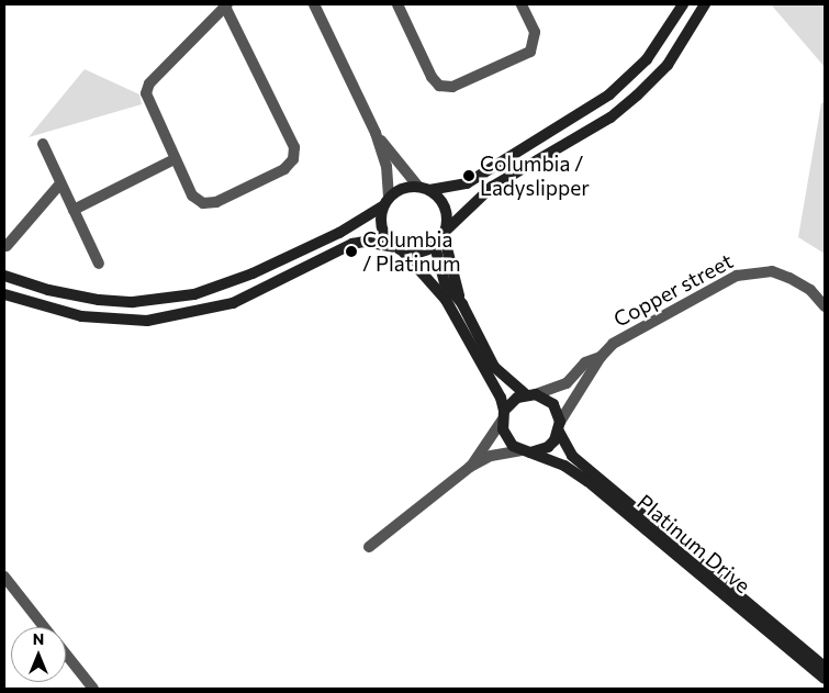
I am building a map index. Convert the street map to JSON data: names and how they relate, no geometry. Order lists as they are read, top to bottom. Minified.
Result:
{"streets":{"main road":["Platinum Drive"],"street":["Copper street"]},"places":["Columbia / Ladyslipper","Columbia / Platinum"],"north":"top"}
